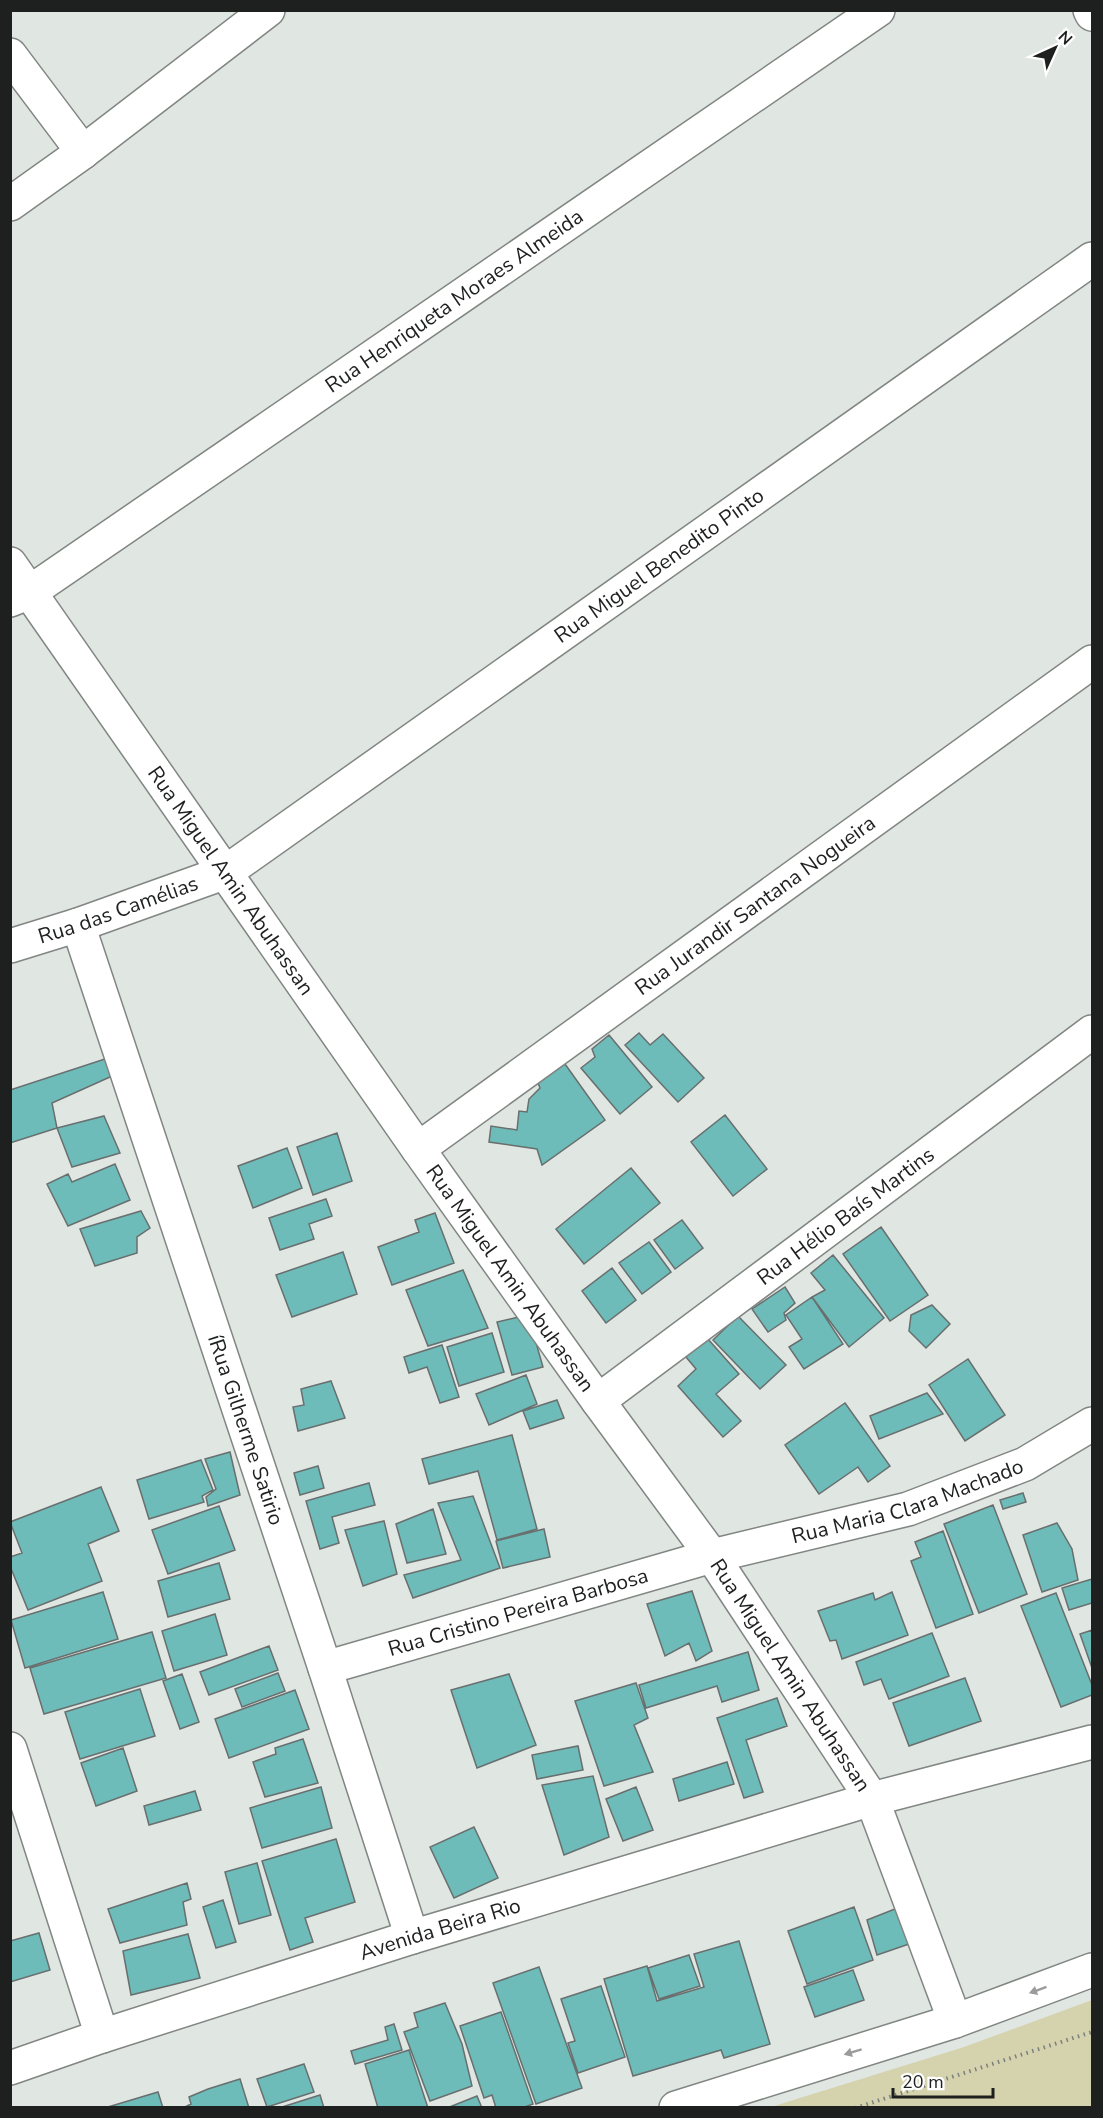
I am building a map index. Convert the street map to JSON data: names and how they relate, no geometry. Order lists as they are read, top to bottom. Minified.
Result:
{"streets":{"street":["Rua Henriqueta Moraes Almeida","Rua Miguel Benedito Pinto","Rua Miguel Amin Abuhassan","Rua Jurandir Santana Nogueira","Rua das Camélias","Rua Hélio Baís Martins","íRua Gilherme Satirio","Rua Maria Clara Machado","Rua Cristino Pereira Barbosa","Avenida Beira Rio"]},"crossings":[["Rua Henriqueta Moraes Almeida","Rua Miguel Amin Abuhassan"],["Rua Miguel Benedito Pinto","Rua Miguel Amin Abuhassan"],["Rua Miguel Benedito Pinto","Rua das Camélias"],["Rua Miguel Amin Abuhassan","Rua Jurandir Santana Nogueira"],["Rua Miguel Amin Abuhassan","Rua das Camélias"],["Rua Miguel Amin Abuhassan","Rua Hélio Baís Martins"],["Rua Miguel Amin Abuhassan","Rua Maria Clara Machado"],["Rua Miguel Amin Abuhassan","Rua Cristino Pereira Barbosa"],["Rua Miguel Amin Abuhassan","Avenida Beira Rio"],["Rua das Camélias","íRua Gilherme Satirio"],["íRua Gilherme Satirio","Rua Cristino Pereira Barbosa"],["íRua Gilherme Satirio","Avenida Beira Rio"],["Rua Maria Clara Machado","Rua Cristino Pereira Barbosa"]],"scale_bar":"20 m","north":"top right"}
